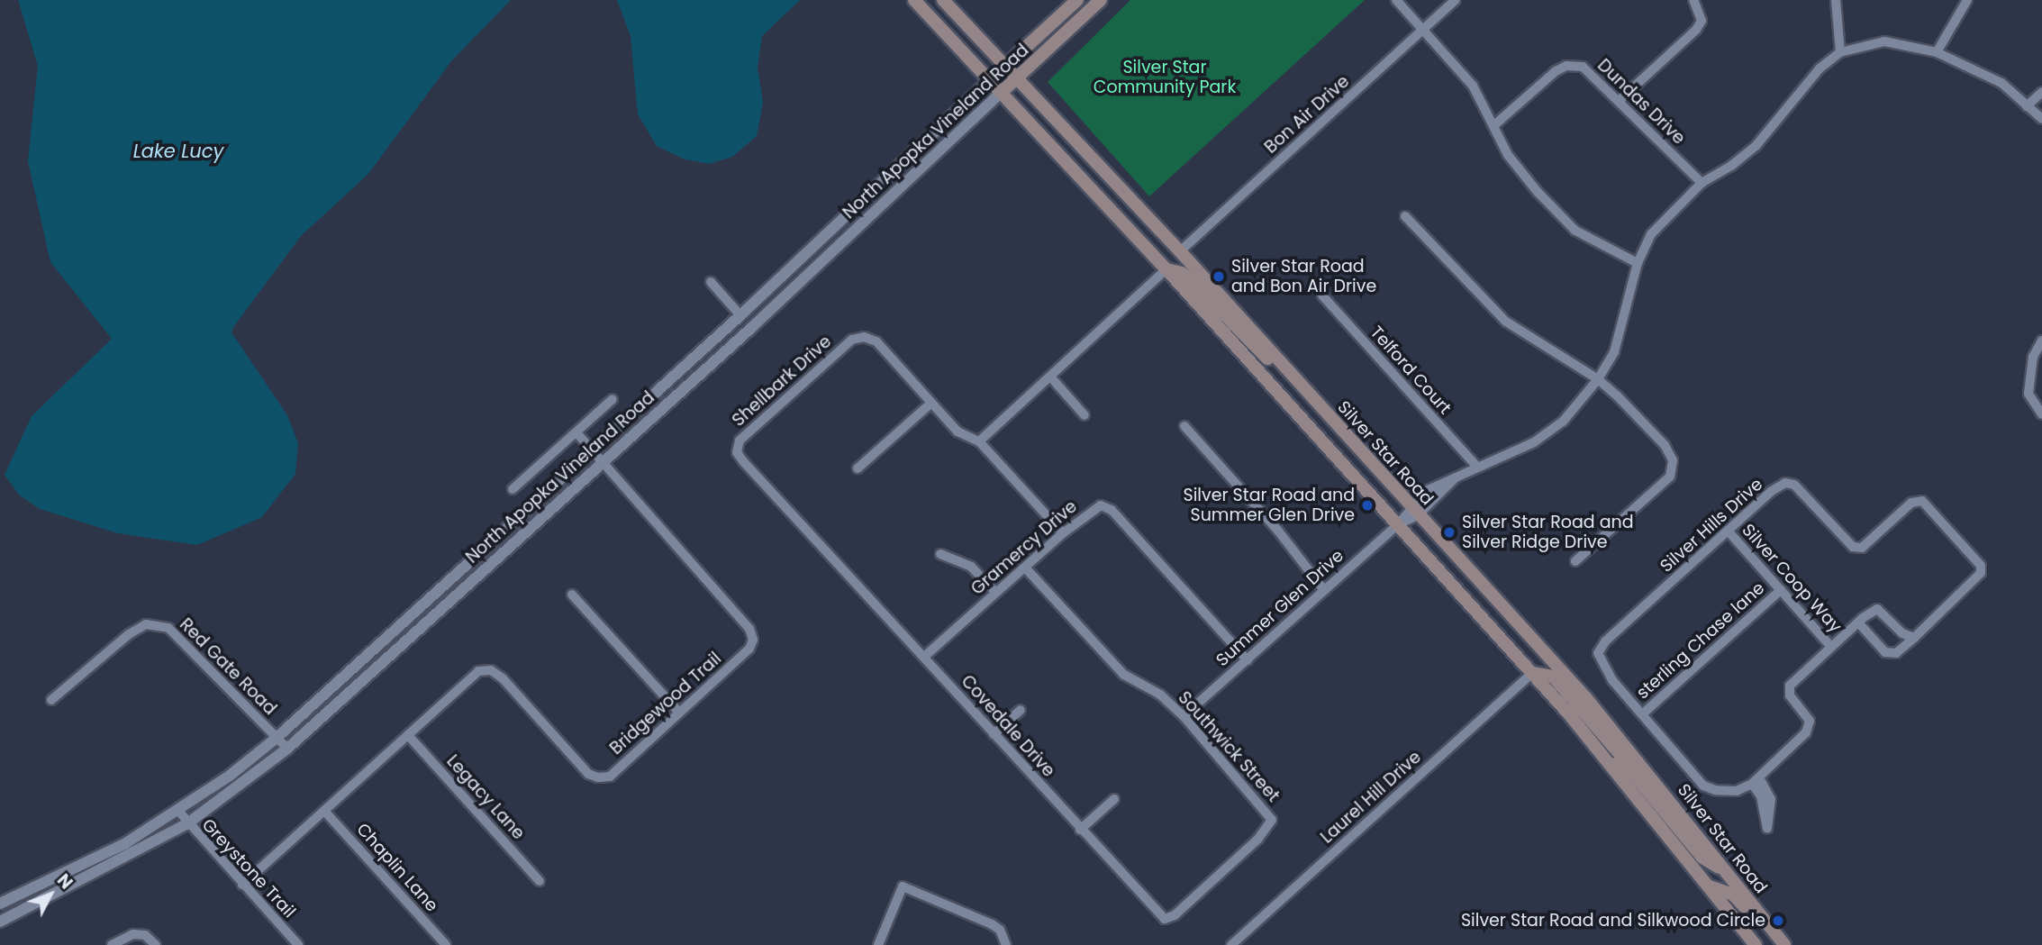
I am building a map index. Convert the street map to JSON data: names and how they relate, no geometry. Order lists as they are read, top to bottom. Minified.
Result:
{"streets":{"main road":["North Apopka Vineland Road","Silver Star Road"],"street":["Dundas Drive","Bon Air Drive","Telford Court","Shellbark Drive","Silver Hills Drive","Gramercy Drive","Silver Coop Way","Summer Glen Drive","sterling Chase lane","Red Gate Road","Bridgewood Trail","Covedale Drive","Southwick Street","Legacy Lane","Laurel Hill Drive","Chaplin Lane","Greystone Trail"]},"crossings":[["Bon Air Drive","Silver Star Road"],["North Apopka Vineland Road","Silver Star Road"],["North Apopka Vineland Road","Red Gate Road"],["North Apopka Vineland Road","Bridgewood Trail"],["North Apopka Vineland Road","Greystone Trail"],["Shellbark Drive","Gramercy Drive"],["Shellbark Drive","Covedale Drive"],["Silver Star Road","Summer Glen Drive"],["Silver Hills Drive","Silver Coop Way"],["Silver Hills Drive","sterling Chase lane"],["Gramercy Drive","Summer Glen Drive"],["Gramercy Drive","Covedale Drive"],["Gramercy Drive","Southwick Street"],["Silver Coop Way","sterling Chase lane"],["Summer Glen Drive","Southwick Street"],["Bridgewood Trail","Legacy Lane"],["Bridgewood Trail","Chaplin Lane"],["Bridgewood Trail","Greystone Trail"],["Covedale Drive","Southwick Street"]],"water":["Lake Lucy"],"parks":["Silver Star Community Park"],"places":["Silver Star Road and Bon Air Drive","Silver Star Road and Summer Glen Drive","Silver Star Road and Silver Ridge Drive","Silver Star Road and Silkwood Circle"],"north":"top right"}
